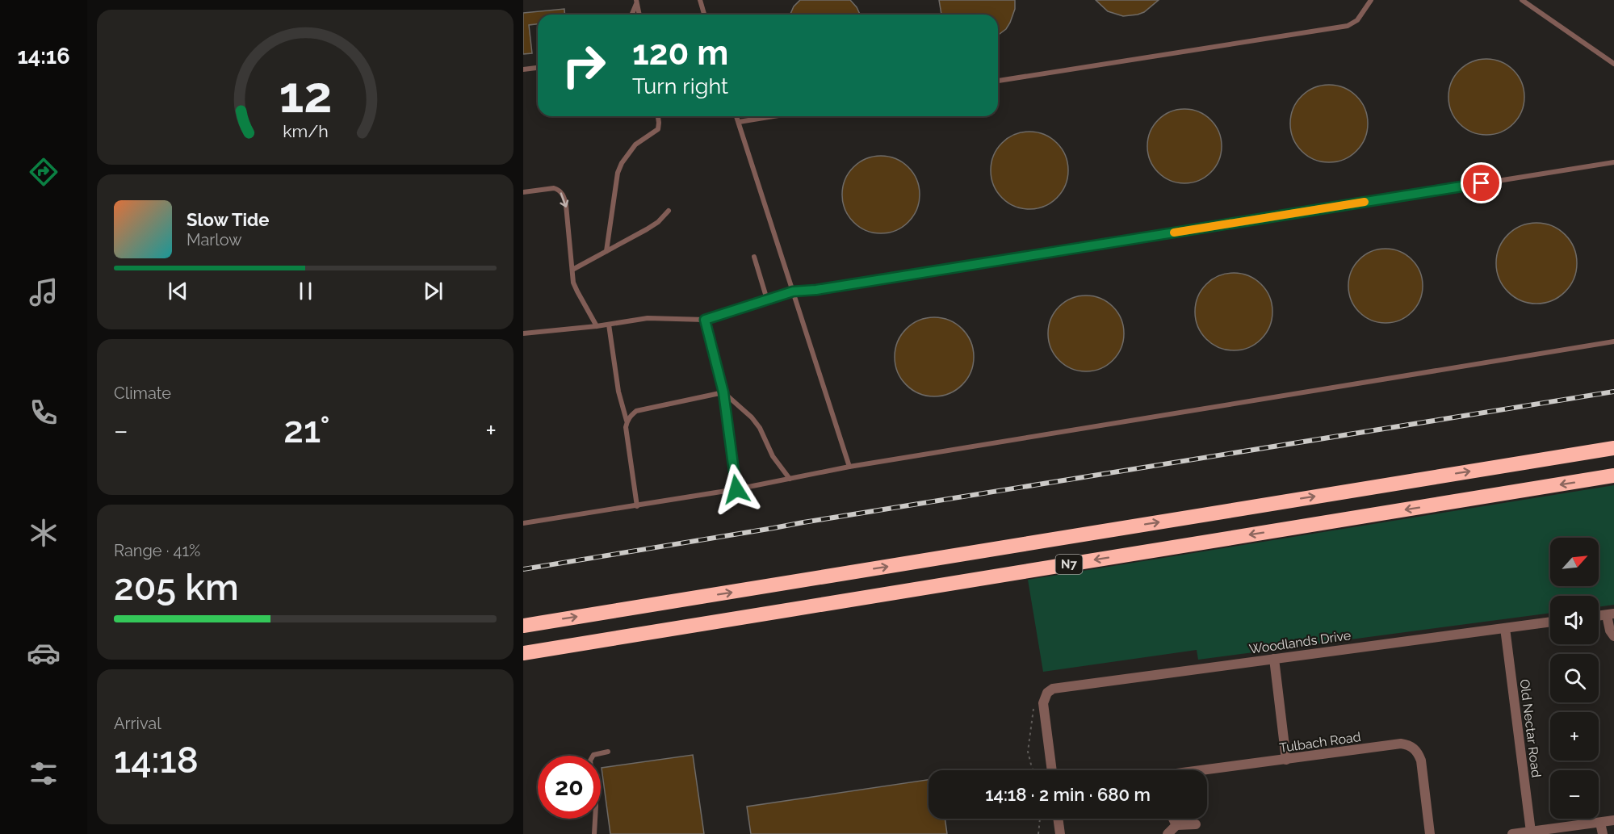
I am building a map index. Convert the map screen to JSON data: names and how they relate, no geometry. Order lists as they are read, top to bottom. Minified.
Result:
{"streets":{"highway":["N7"],"street":["Woodlands Drive","Old Nectar Road","Tulbach Road"]},"crossings":[["Woodlands Drive","Old Nectar Road"]],"north":"top right","page":{"tabs":"14:16","turn":["120 m","Turn right"],"song":["Slow Tide","Marlow"],"tile":["Climate",["Range · 41%","205 km"],["Arrival","14:18"]],"heat":["−","21°","+"],"map_buttons":["+","−"],"limit":"20","trip":"14:18 · 2 min · 680 m","gauge":["12","km/h"]}}
